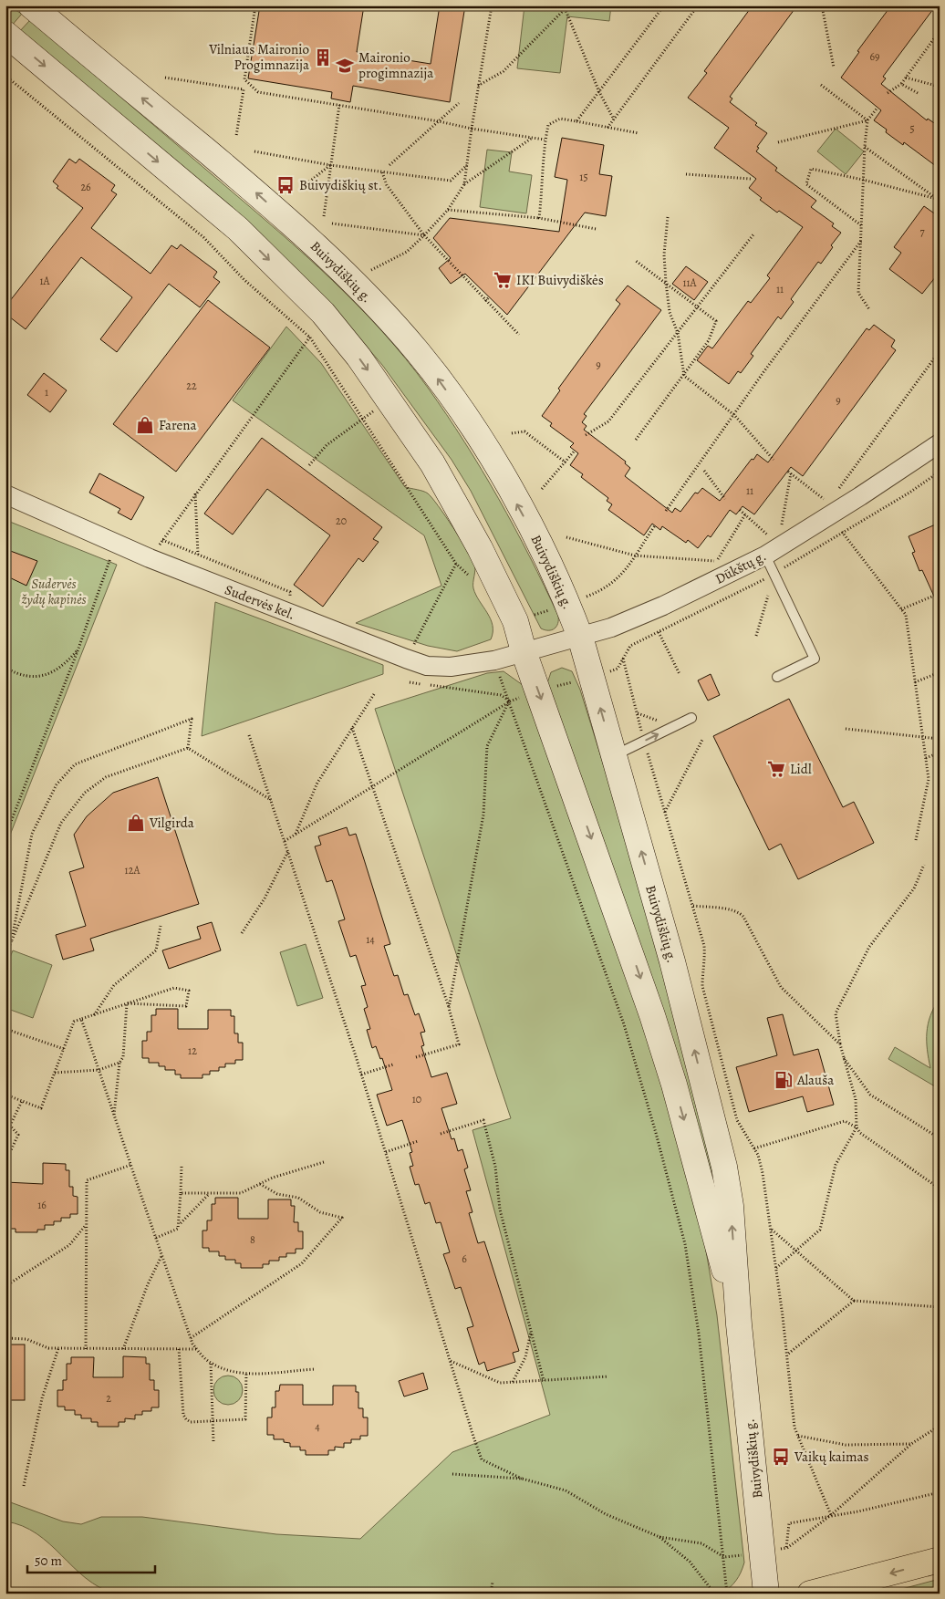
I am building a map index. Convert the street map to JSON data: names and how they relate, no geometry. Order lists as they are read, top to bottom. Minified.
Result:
{"streets":{"main road":["Buivydiškių g."],"street":["Dūkštų g.","Sudervės kel."]},"crossings":[["Buivydiškių g.","Dūkštų g."],["Buivydiškių g.","Sudervės kel."],["Dūkštų g.","Sudervės kel."]],"parks":["Sudervės žydų kapinės"],"places":{"building":["Vilniaus Maironio Progimnazija"],"school or university":["Maironio progimnazija"],"bus stop":["Buivydiškių st.","Vaikų kaimas"],"supermarket":["IKI Buivydiškės","Lidl"],"shop":["Farena","Vilgirda"],"fuel station":["Alauša"]},"house_numbers":["69","5","15","26","7","1A","11A","11","9","22","1","9","11","20","12A","14","12","10","16","8","6","2","4"],"scale_bar":"50 m"}
